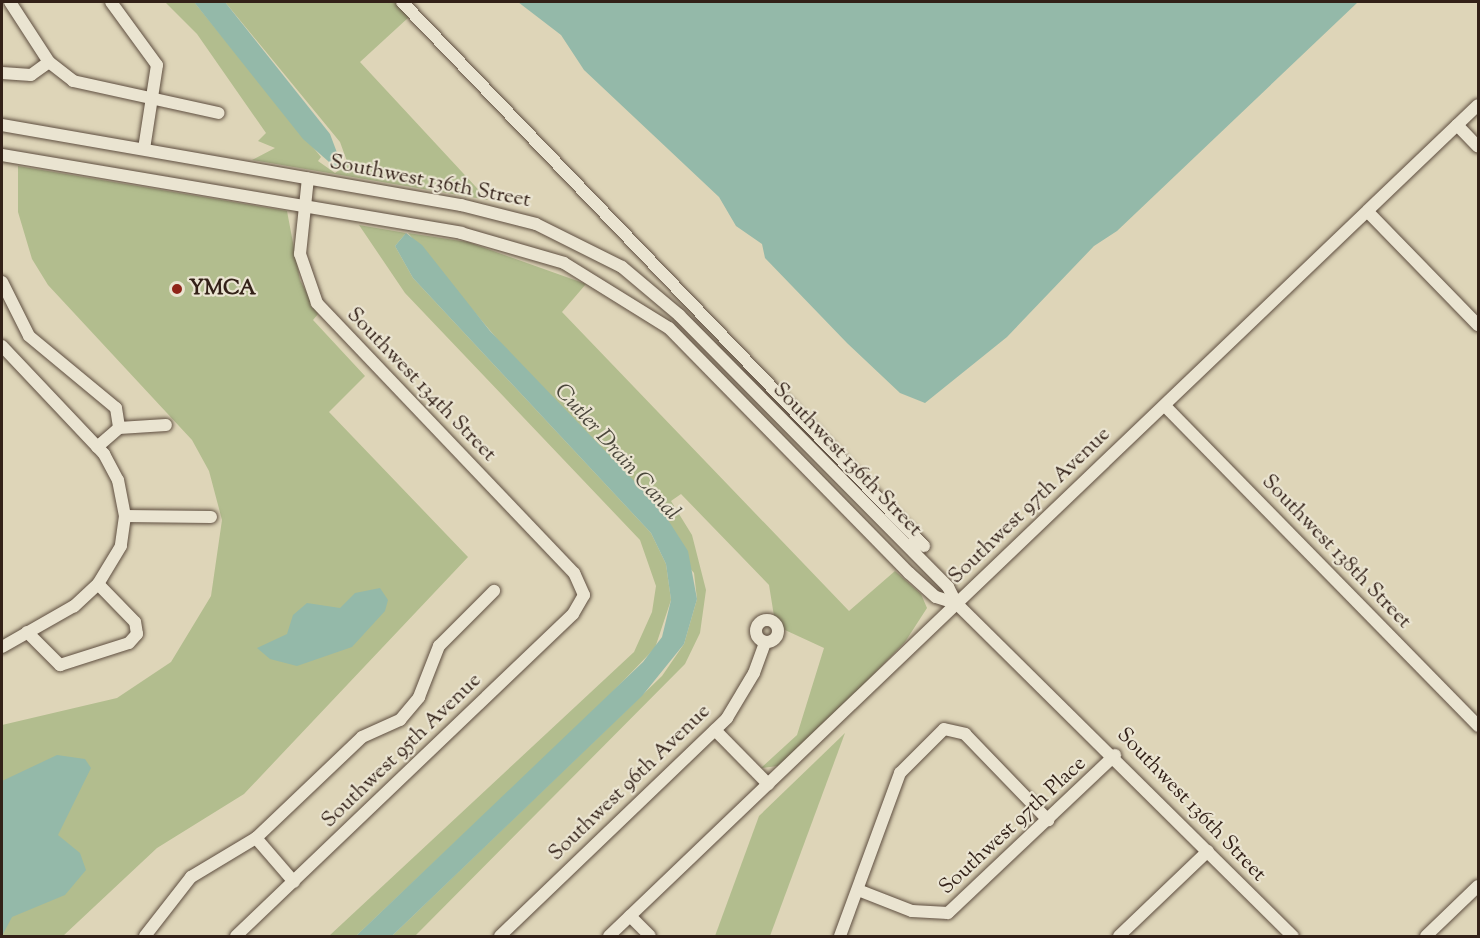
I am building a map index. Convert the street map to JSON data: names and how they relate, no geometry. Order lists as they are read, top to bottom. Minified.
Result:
{"streets":{"street":["Southwest 136th Street","Southwest 134th Street","Southwest 97th Avenue","Southwest 138th Street","Southwest 95th Avenue","Southwest 96th Avenue","Southwest 97th Place"]},"crossings":[["Southwest 136th Street","Southwest 134th Street"],["Southwest 136th Street","Southwest 97th Avenue"],["Southwest 136th Street","Southwest 97th Place"],["Southwest 134th Street","Southwest 95th Avenue"],["Southwest 97th Avenue","Southwest 138th Street"]],"water":["Cutler Drain Canal"],"places":["YMCA"]}
